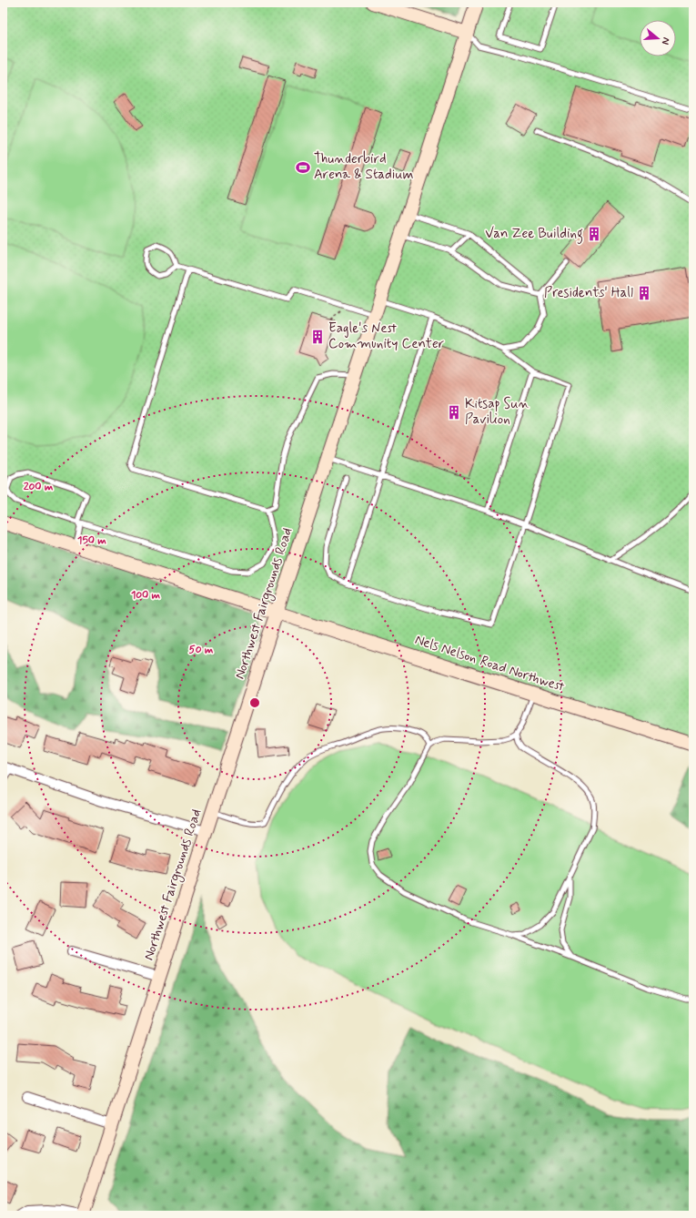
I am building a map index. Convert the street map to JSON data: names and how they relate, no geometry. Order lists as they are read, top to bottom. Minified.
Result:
{"streets":{"main road":["Northwest Fairgrounds Road","Nels Nelson Road Northwest"]},"crossings":[["Northwest Fairgrounds Road","Nels Nelson Road Northwest"]],"places":{"sports":["Thunderbird Arena & Stadium"],"building":["Van Zee Building","Presidents' Hall","Eagle's Nest Community Center","Kitsap Sun Pavilion"]},"north":"right","rings":["200 m","150 m","100 m","50 m"]}
